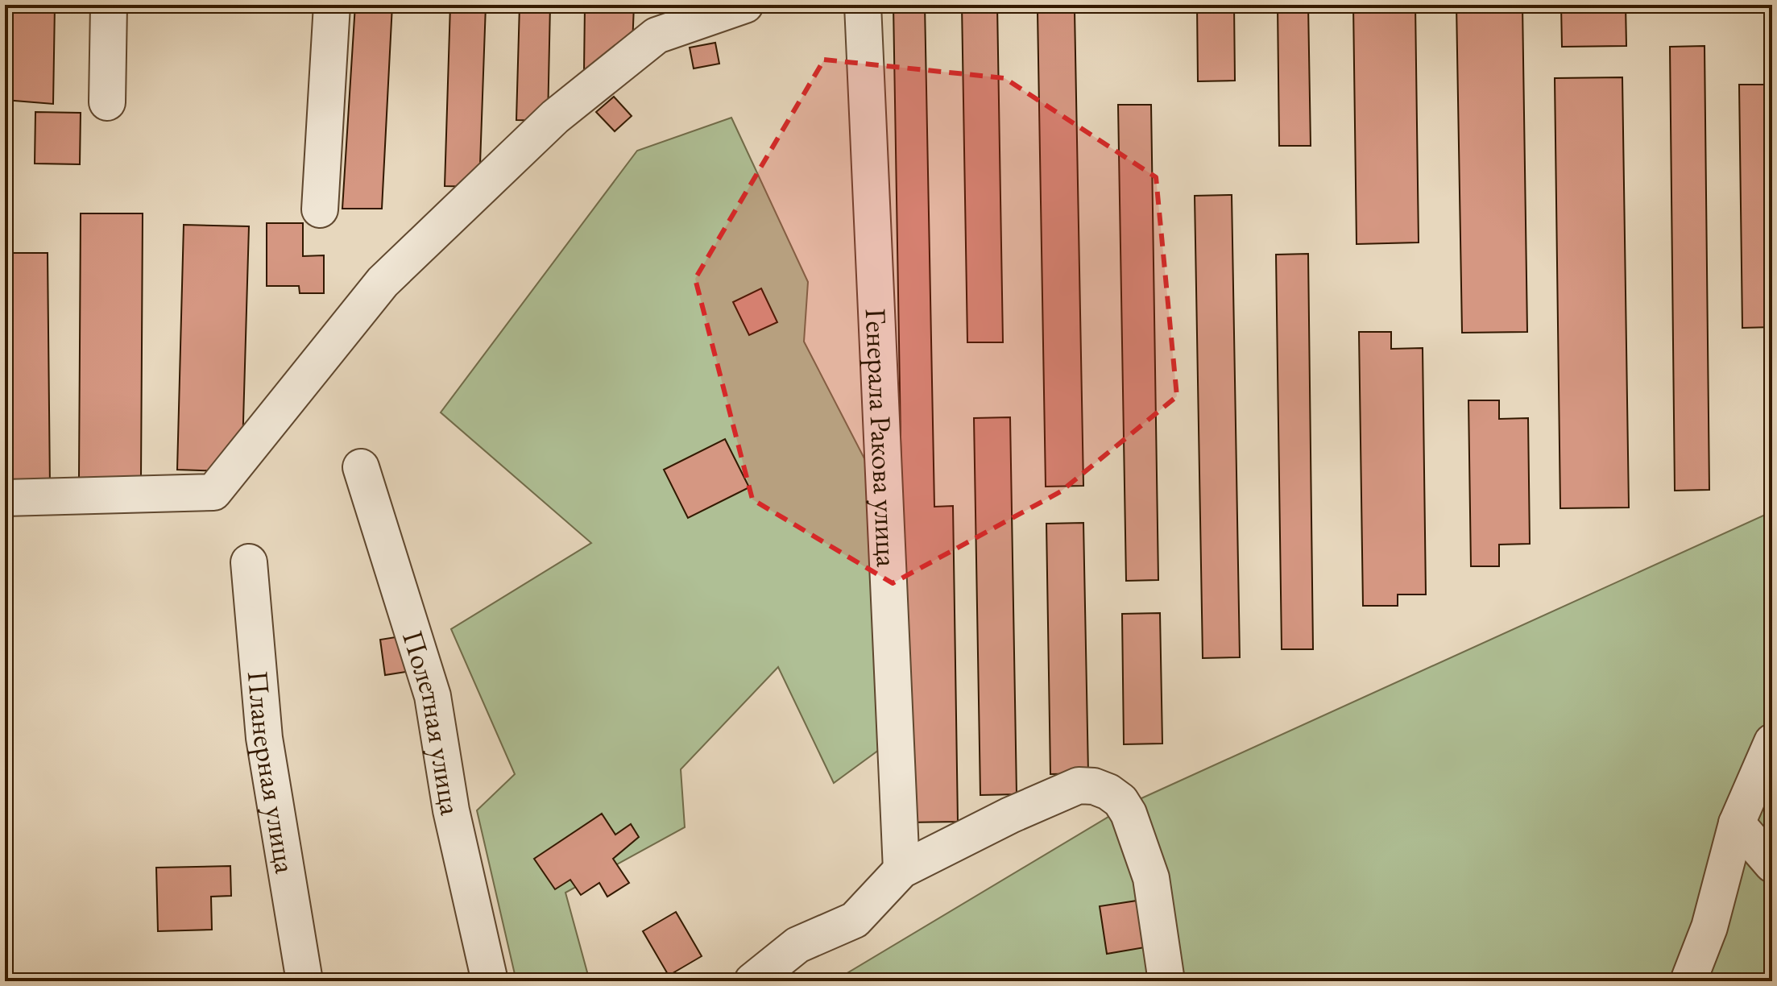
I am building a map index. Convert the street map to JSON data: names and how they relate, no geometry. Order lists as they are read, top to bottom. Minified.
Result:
{"streets":{"street":["Генерала Ракова улица","Полетная улица","Планерная улица"]}}
